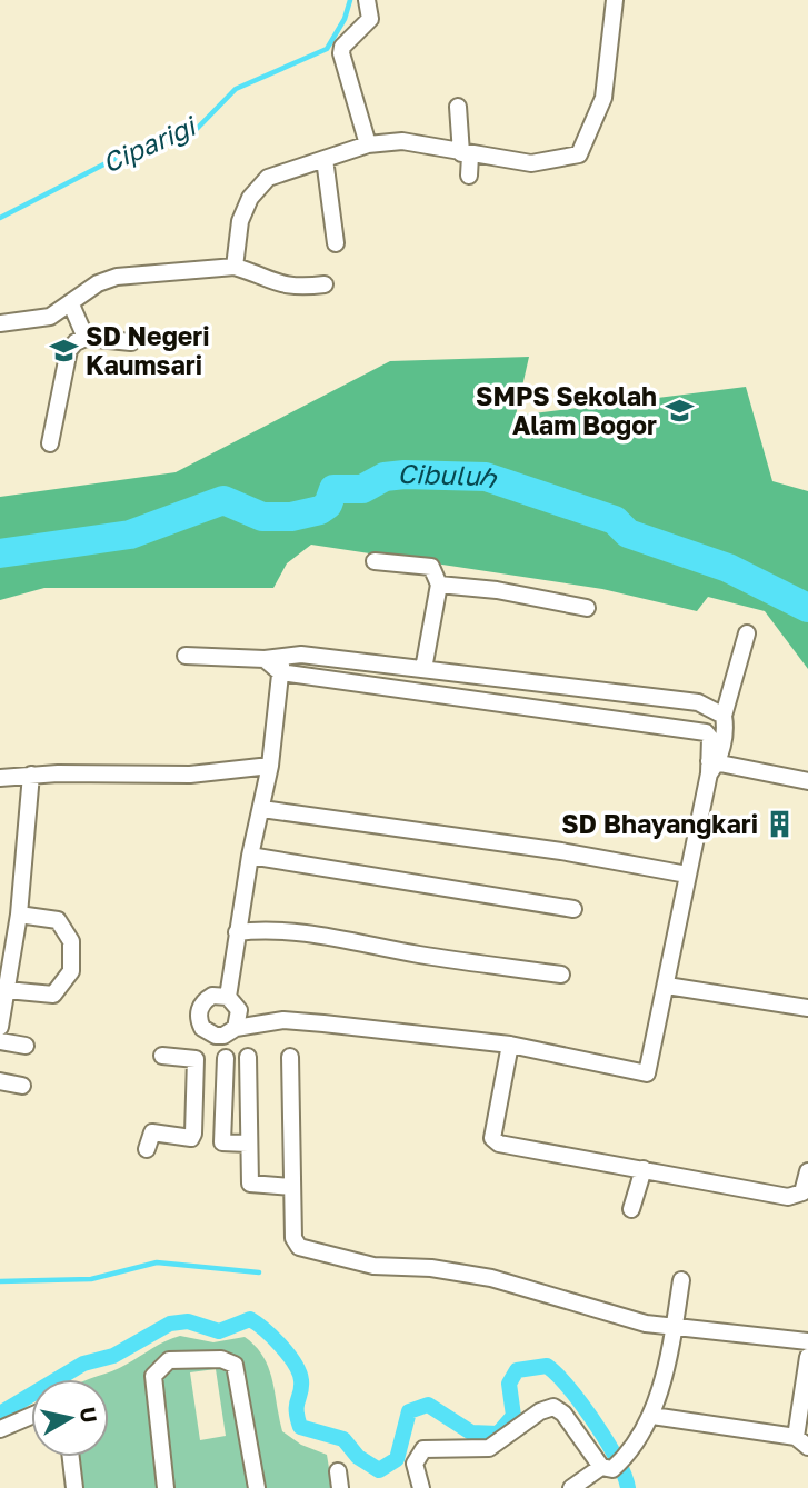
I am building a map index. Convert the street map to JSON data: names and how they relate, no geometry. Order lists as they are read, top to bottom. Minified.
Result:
{"water":["Ciparigi","Cibuluh"],"places":{"school or university":["SD Negeri Kaumsari","SMPS Sekolah Alam Bogor"],"building":["SD Bhayangkari"]},"north":"right"}
